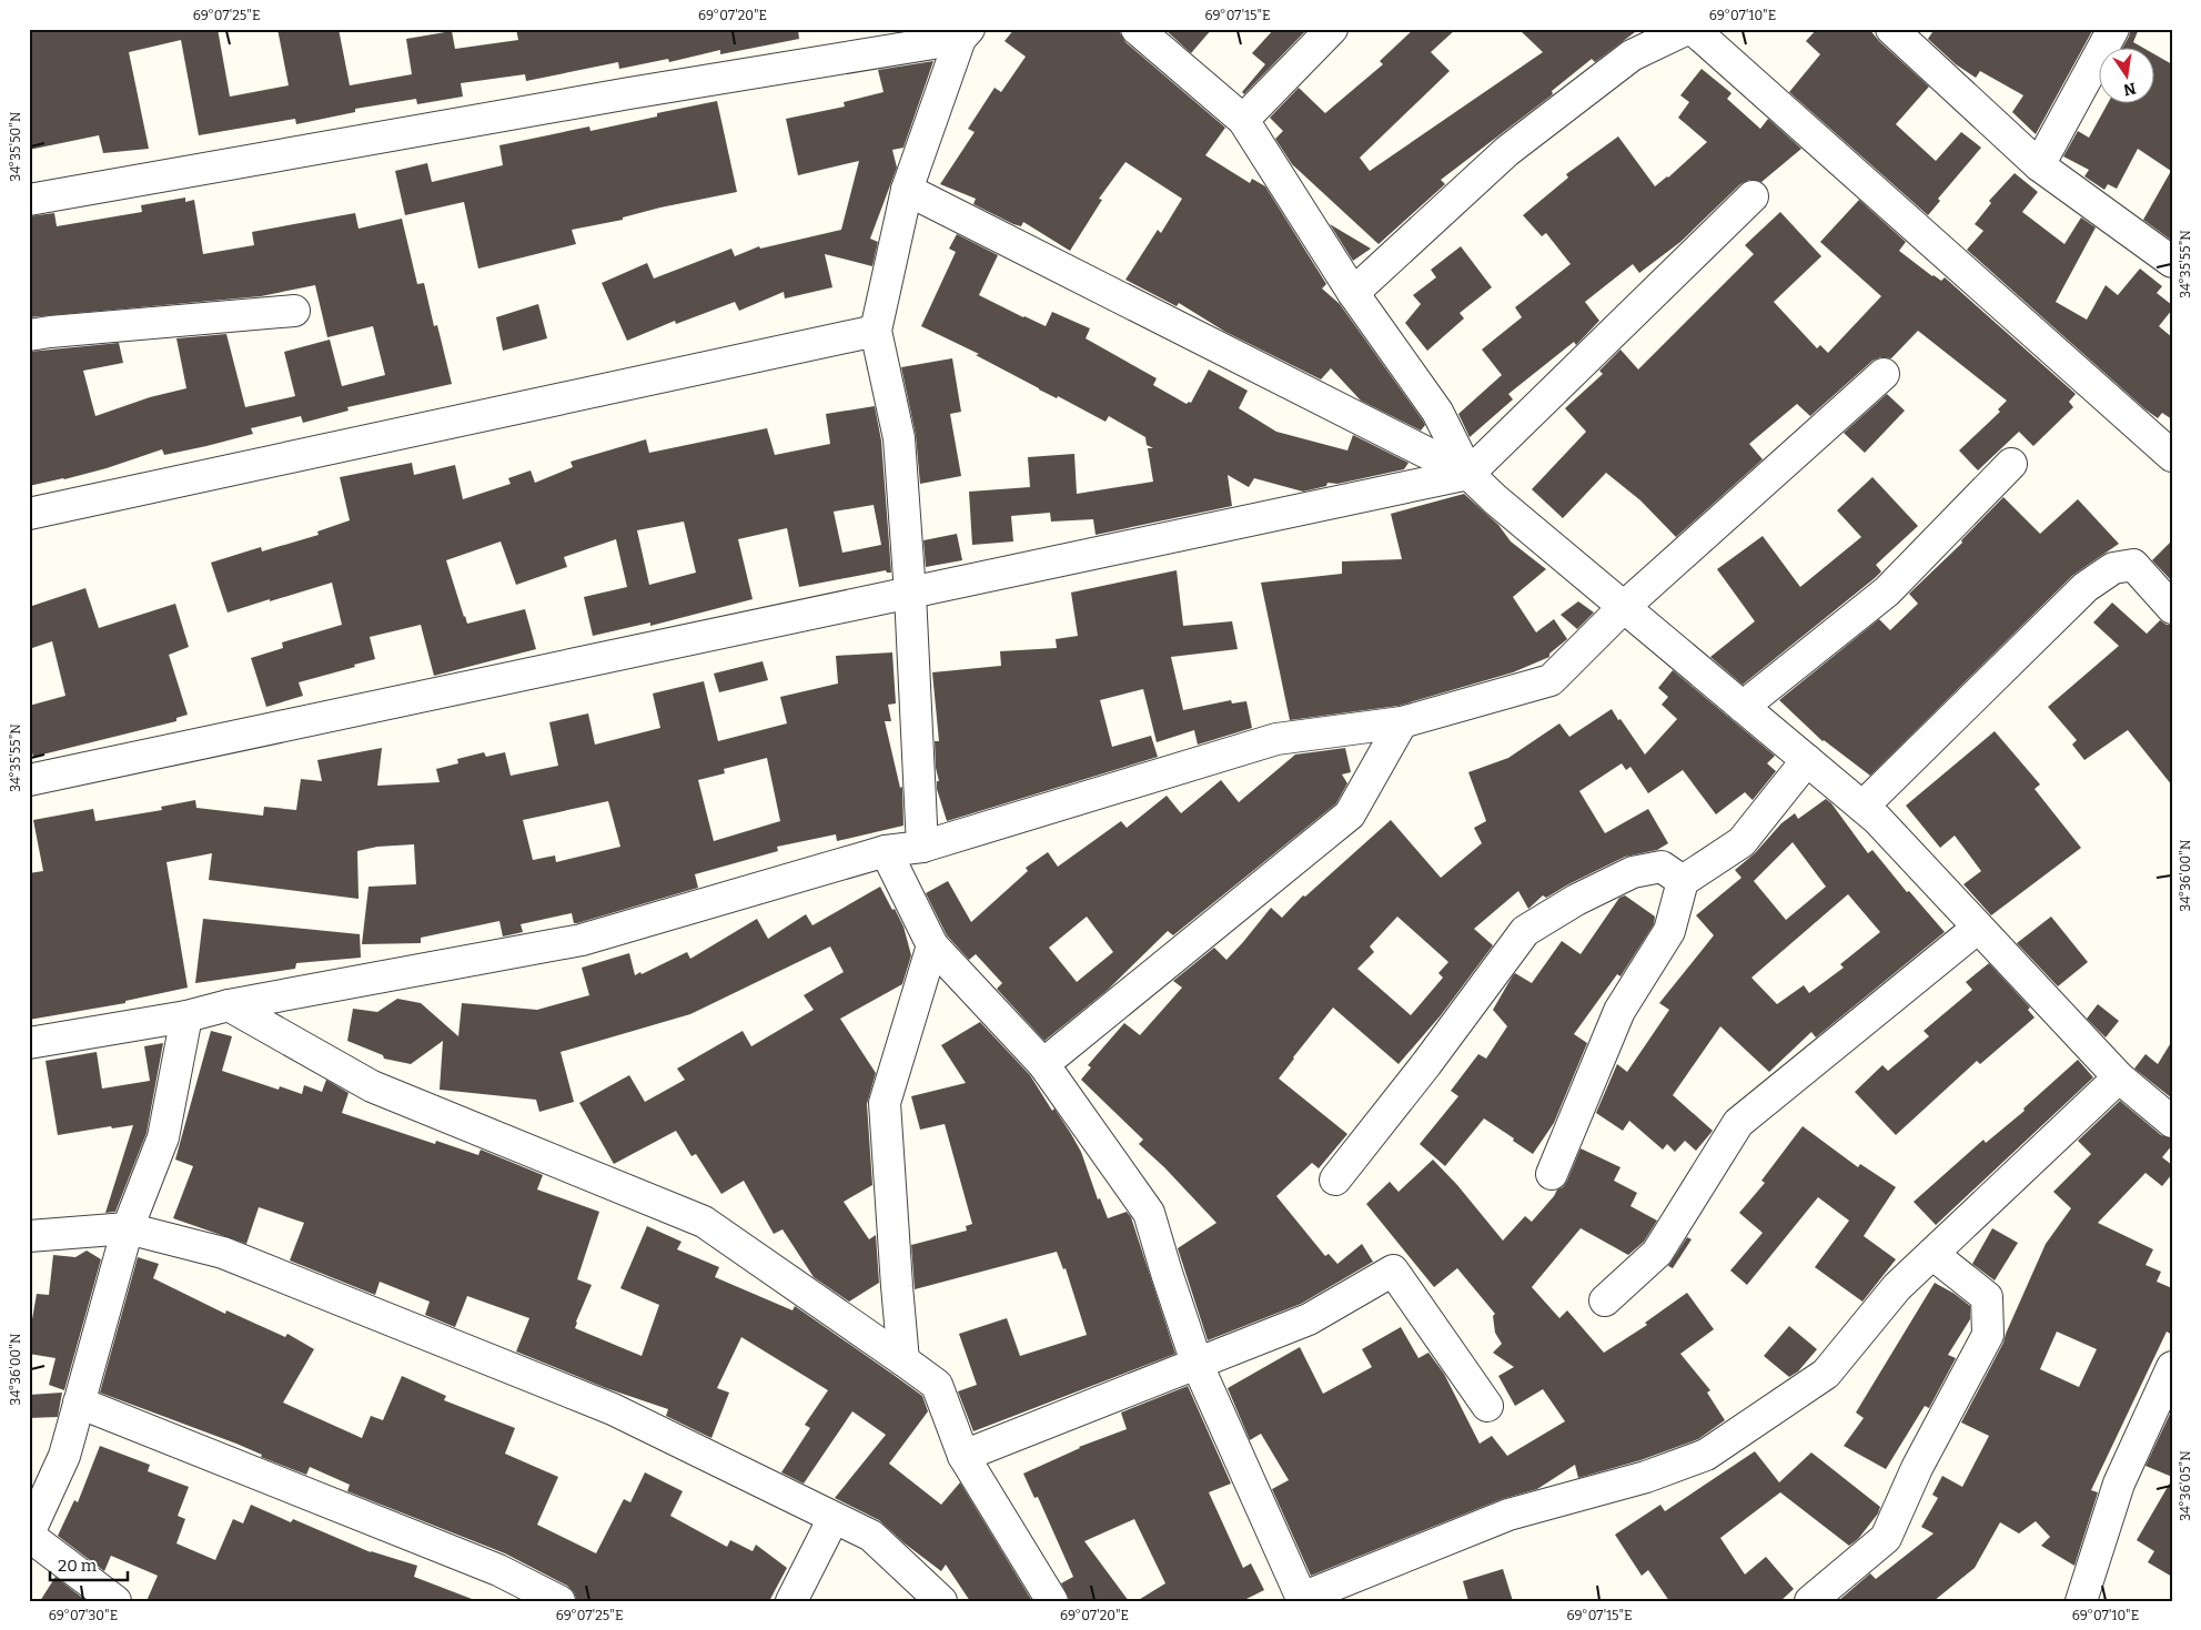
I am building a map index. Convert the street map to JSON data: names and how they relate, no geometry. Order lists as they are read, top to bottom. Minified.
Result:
{"scale_bar":"20 m","north":"bottom","coordinates":["69°07'25\"E","69°07'20\"E","69°07'15\"E","69°07'10\"E","34°35'50\"N","34°35'55\"N","34°36'00\"N","34°36'05\"N","69°07'30\"E"]}
